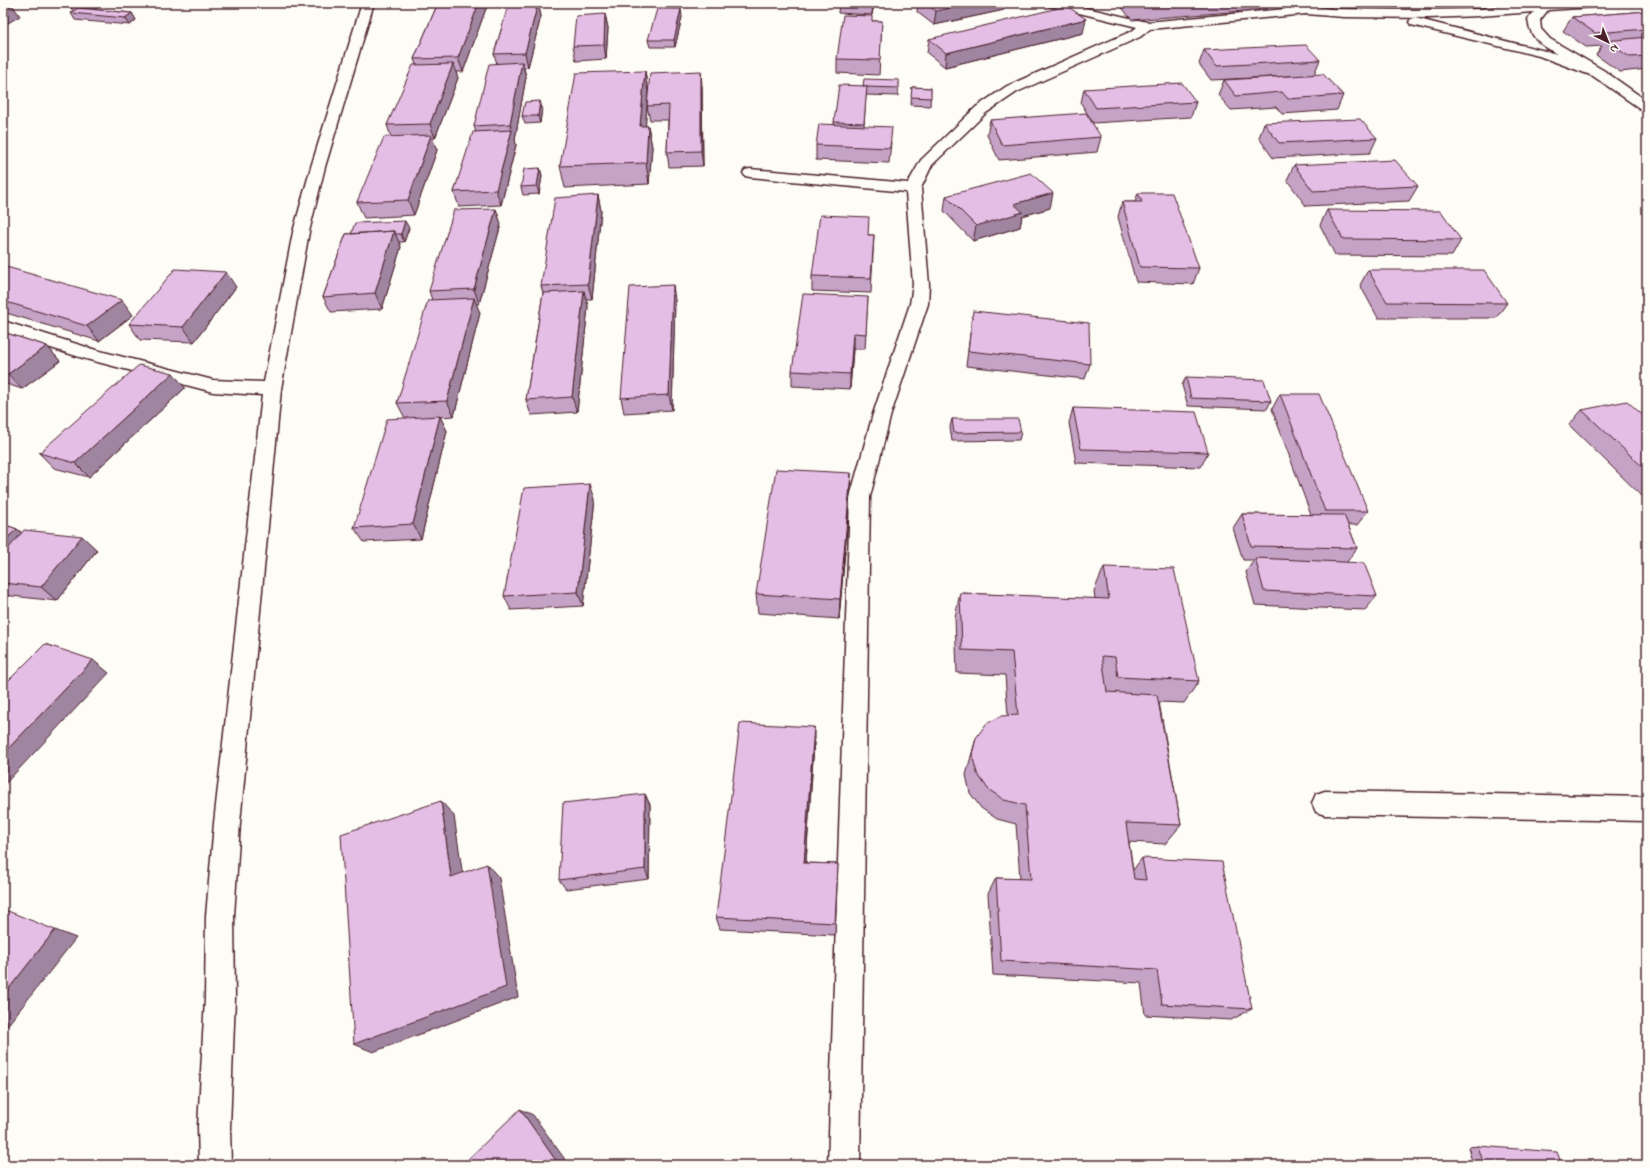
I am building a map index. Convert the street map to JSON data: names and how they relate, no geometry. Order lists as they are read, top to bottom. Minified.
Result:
{"north":"bottom right"}
